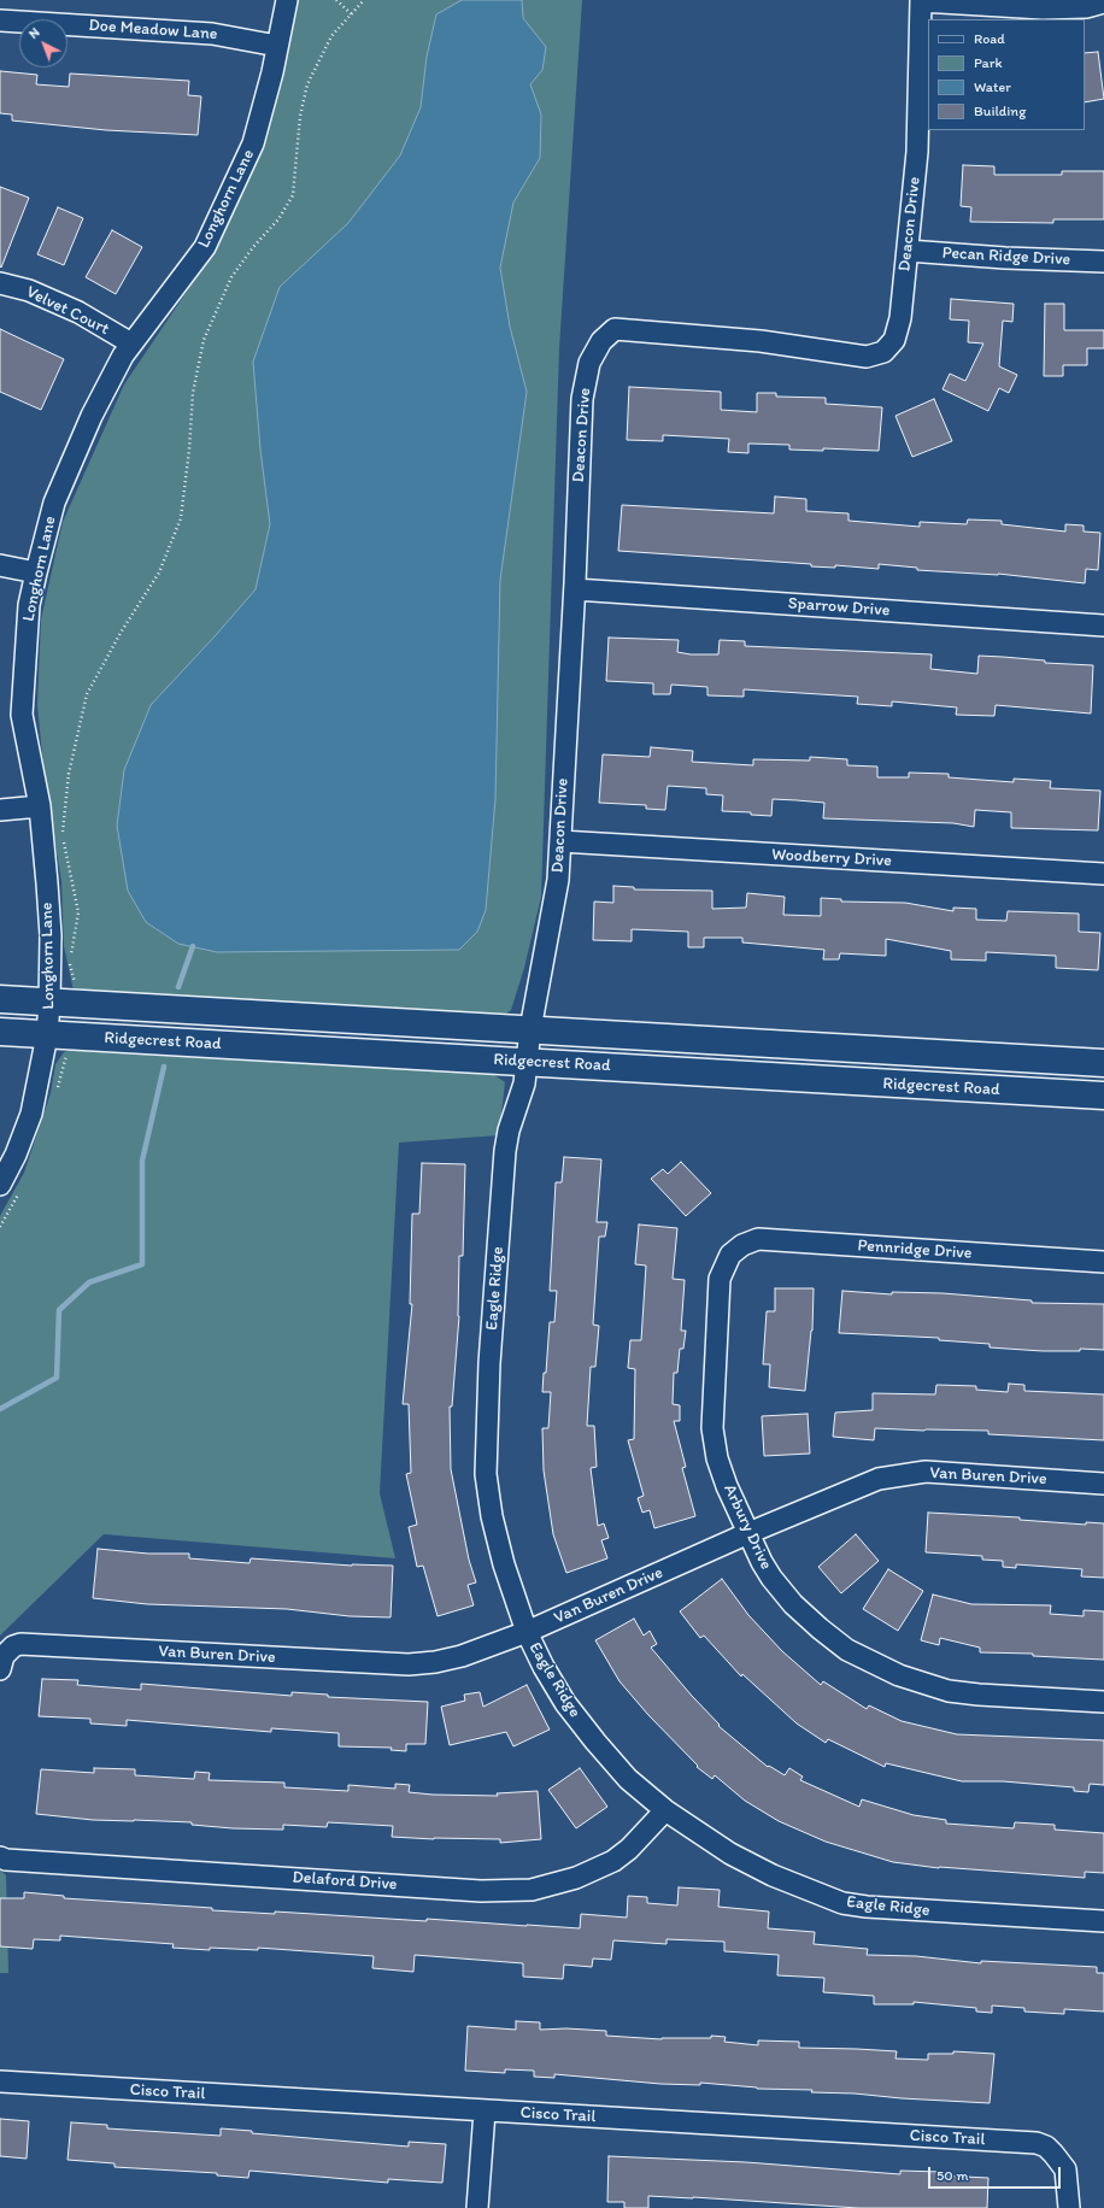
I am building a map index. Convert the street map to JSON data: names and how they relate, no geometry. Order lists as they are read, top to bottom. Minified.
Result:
{"streets":{"main road":["Ridgecrest Road"],"street":["Doe Meadow Lane","Longhorn Lane","Deacon Drive","Pecan Ridge Drive","Velvet Court","Sparrow Drive","Woodberry Drive","Pennridge Drive","Eagle Ridge","Van Buren Drive","Arbury Drive","Delaford Drive","Cisco Trail"]},"crossings":[["Doe Meadow Lane","Longhorn Lane"],["Longhorn Lane","Velvet Court"],["Longhorn Lane","Ridgecrest Road"],["Deacon Drive","Pecan Ridge Drive"],["Deacon Drive","Sparrow Drive"],["Deacon Drive","Woodberry Drive"],["Deacon Drive","Ridgecrest Road"],["Deacon Drive","Eagle Ridge"],["Ridgecrest Road","Eagle Ridge"],["Pennridge Drive","Arbury Drive"],["Eagle Ridge","Van Buren Drive"],["Eagle Ridge","Delaford Drive"],["Van Buren Drive","Arbury Drive"]],"legend":["Road","Park","Water","Building"],"scale_bar":"50 m","north":"top left"}
